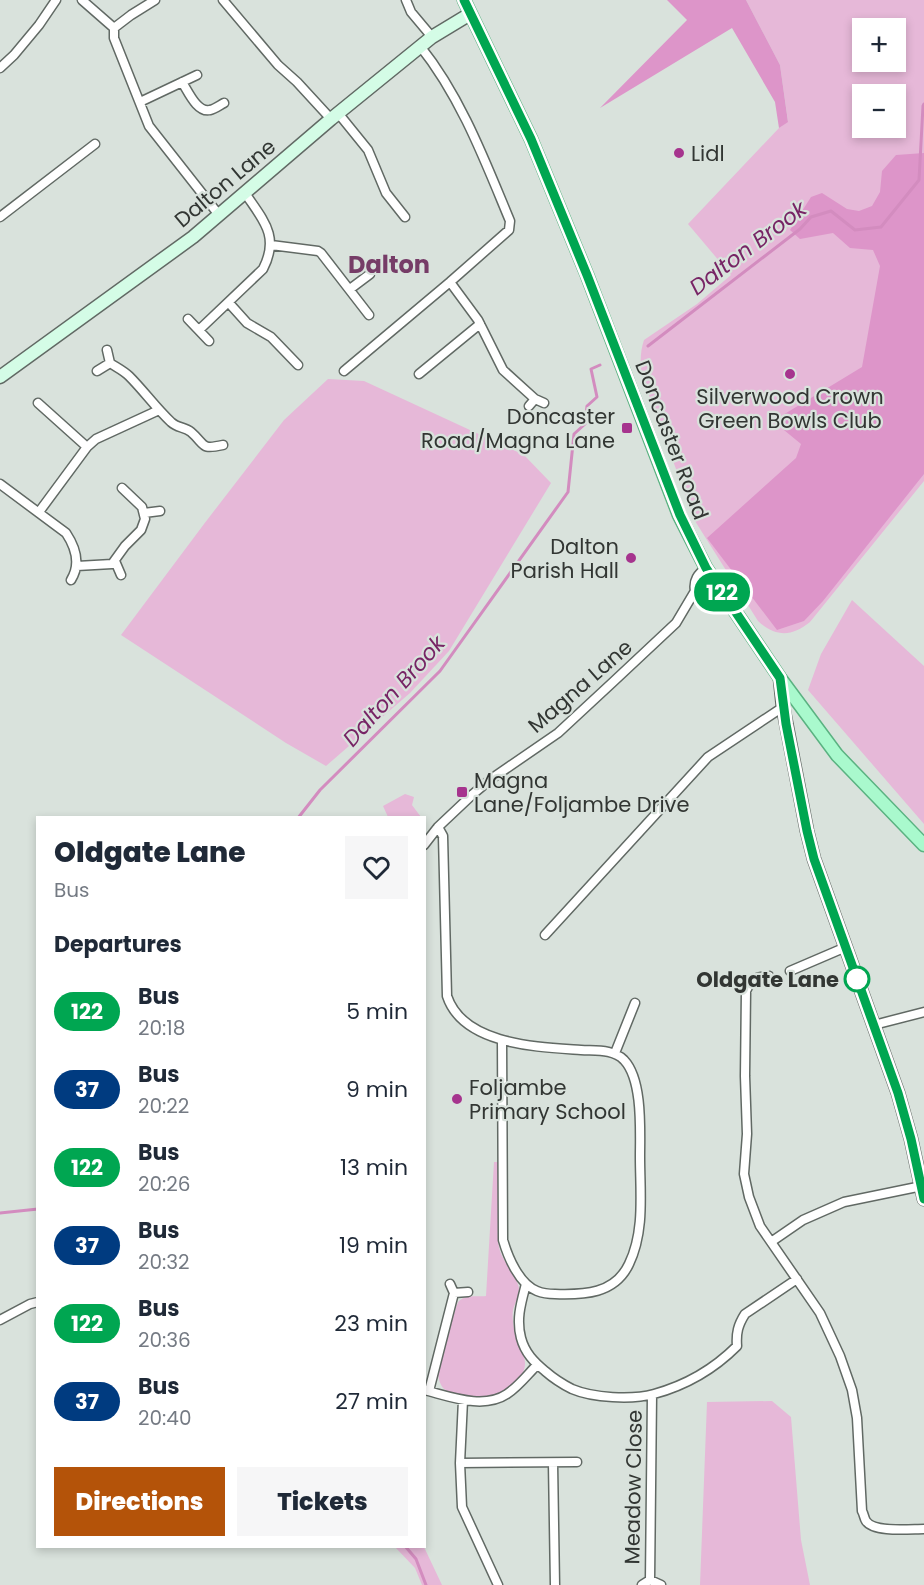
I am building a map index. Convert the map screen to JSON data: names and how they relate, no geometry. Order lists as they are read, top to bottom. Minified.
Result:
{"streets":{"main road":["Doncaster Road"],"street":["Dalton Lane","Magna Lane","Meadow Close"]},"crossings":[["Dalton Lane","Doncaster Road"],["Doncaster Road","Magna Lane"]],"districts":["Dalton"],"water":["Dalton Brook"],"places":{"other":["Lidl","Silverwood Crown Green Bowls Club","Dalton Parish Hall","Oldgate Lane","Foljambe Primary School"],"transit":["Doncaster Road/Magna Lane","Magna Lane/Foljambe Drive"]},"lines":["bus line 122"],"page":{"on_map":"122","map_buttons":["+","−"],"heading":[["Oldgate Lane","Bus"],"Departures"],"list":[{"mark":"122","name":"Bus","note":"20:18","value":"5 min"},{"mark":"37","name":"Bus","note":"20:22","value":"9 min"},{"mark":"122","name":"Bus","note":"20:26","value":"13 min"},{"mark":"37","name":"Bus","note":"20:32","value":"19 min"},{"mark":"122","name":"Bus","note":"20:36","value":"23 min"},{"mark":"37","name":"Bus","note":"20:40","value":"27 min"}],"buttons":["Directions","Tickets"]}}
